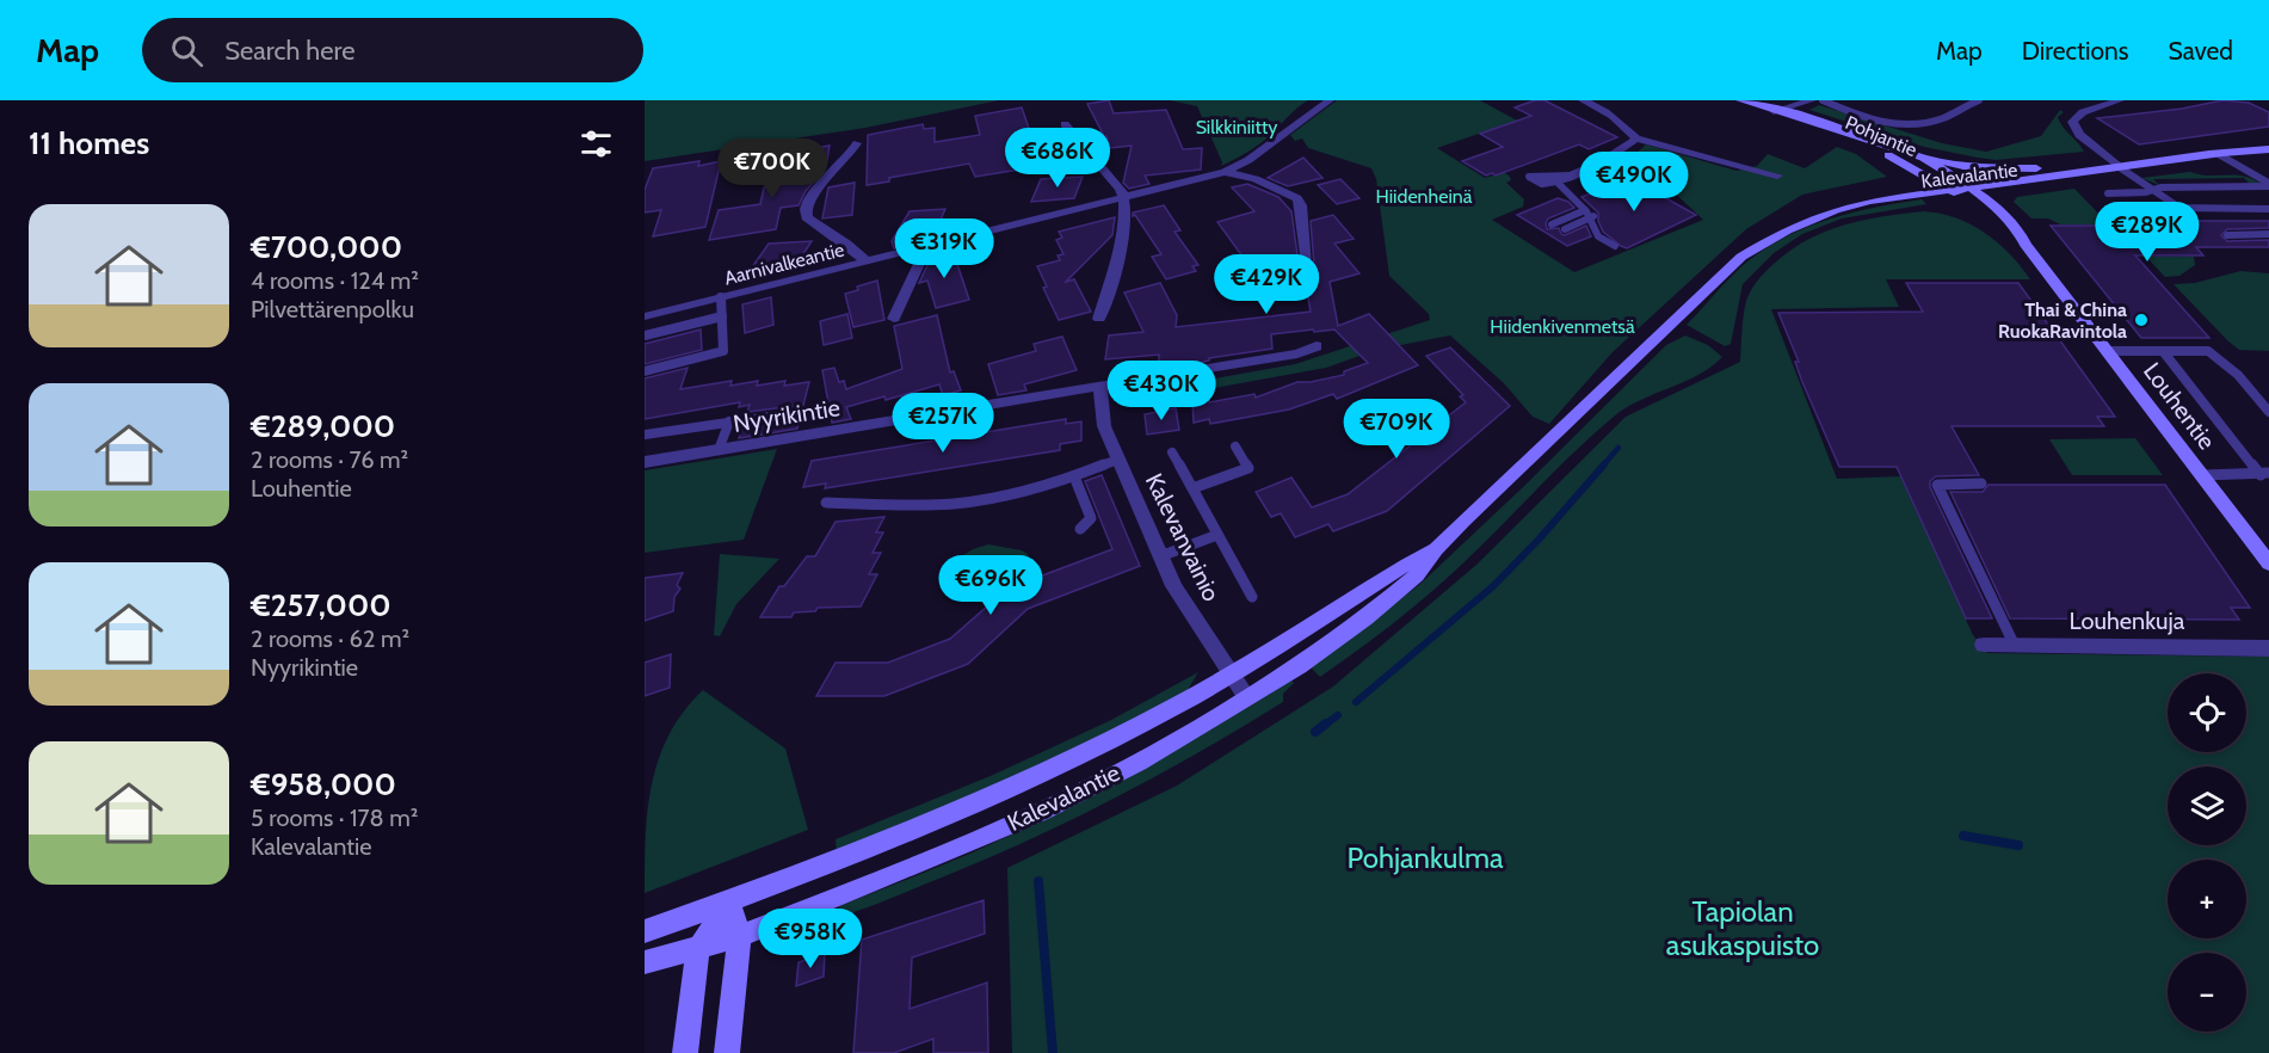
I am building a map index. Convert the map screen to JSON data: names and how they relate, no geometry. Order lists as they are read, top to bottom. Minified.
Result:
{"streets":{"main road":["Pohjantie","Kalevalantie","Louhentie"],"street":["Aarnivalkeantie","Nyyrikintie","Kalevanvainio","Louhenkuja"]},"crossings":[["Pohjantie","Kalevalantie"],["Pohjantie","Louhentie"],["Kalevalantie","Louhentie"],["Kalevalantie","Kalevanvainio"],["Nyyrikintie","Kalevanvainio"]],"parks":["Silkkiniitty","Hiidenheinä","Hiidenkivenmetsä","Pohjankulma","Tapiolan asukaspuisto"],"places":["Thai & China RuokaRavintola"],"page":{"header":"Map","search":"Search here","nav":["Map","Directions","Saved"],"heading":"11 homes","price":["€686K","€700K","€490K","€289K","€319K","€429K","€430K","€257K","€709K","€696K","€958K"],"list":[{"name":"€700,000","note":"4 rooms · 124 m² · Pilvettärenpolku"},{"name":"€289,000","note":"2 rooms · 76 m² · Louhentie"},{"name":"€257,000","note":"2 rooms · 62 m² · Nyyrikintie"},{"name":"€958,000","note":"5 rooms · 178 m² · Kalevalantie"}],"map_buttons":["+","−"]}}
